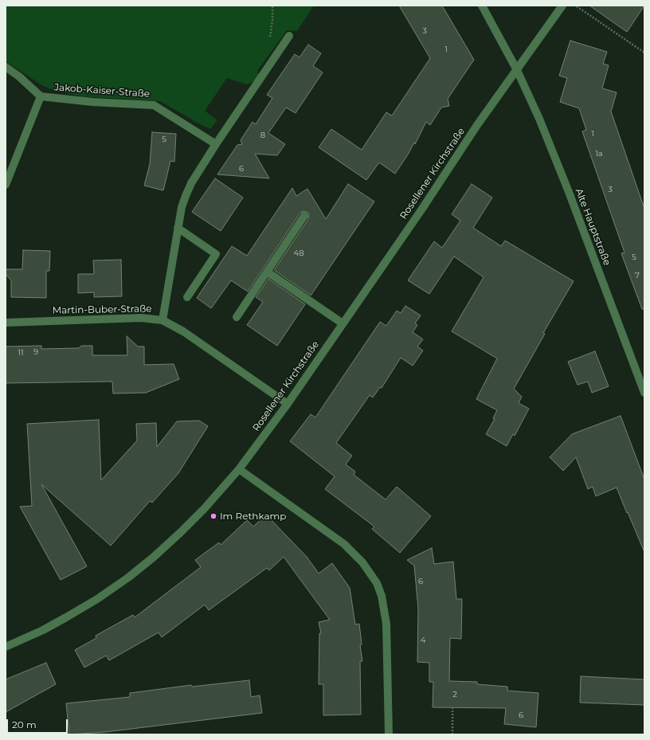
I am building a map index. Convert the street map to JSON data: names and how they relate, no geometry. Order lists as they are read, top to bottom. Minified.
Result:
{"streets":{"street":["Jakob-Kaiser-Straße","Rosellener Kirchstraße","Alte Hauptstraße","Martin-Buber-Straße"]},"crossings":[["Rosellener Kirchstraße","Alte Hauptstraße"],["Rosellener Kirchstraße","Martin-Buber-Straße"]],"places":["Im Rethkamp"],"house_numbers":["3","1","1","8","5","1a","6","3","48","5","7","9","11","6","4","2","6"],"scale_bar":"20 m"}
